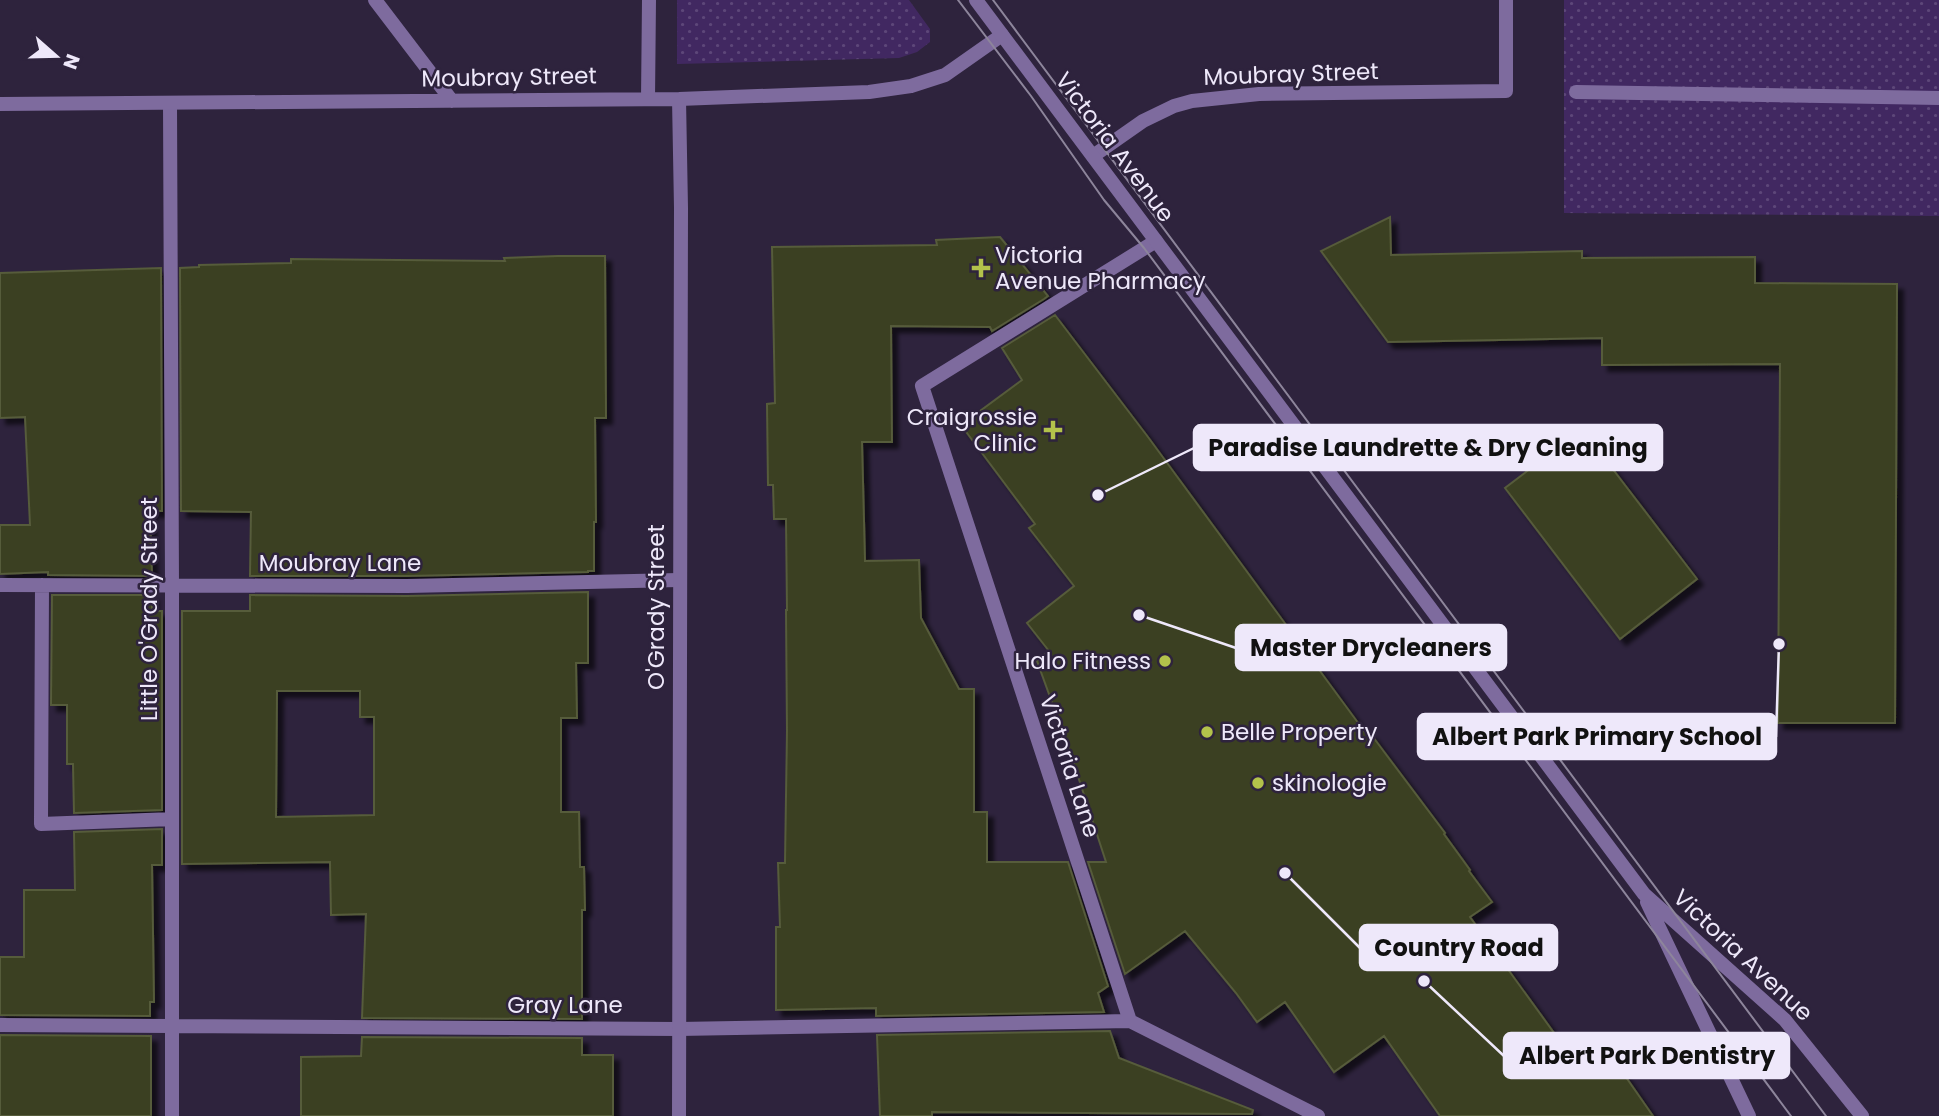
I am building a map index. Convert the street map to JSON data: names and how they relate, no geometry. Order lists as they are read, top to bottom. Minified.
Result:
{"streets":{"street":["Moubray Street","Victoria Avenue","Moubray Lane","O'Grady Street","Little O'Grady Street","Victoria Lane","Gray Lane"]},"crossings":[["Moubray Street","Victoria Avenue"],["Moubray Street","O'Grady Street"],["Moubray Street","Little O'Grady Street"],["Victoria Avenue","Victoria Lane"],["Moubray Lane","O'Grady Street"],["Moubray Lane","Little O'Grady Street"],["O'Grady Street","Gray Lane"],["Little O'Grady Street","Gray Lane"],["Victoria Lane","Gray Lane"]],"places":{"health":["Victoria Avenue Pharmacy","Craigrossie Clinic"],"other":["Paradise Laundrette & Dry Cleaning","Master Drycleaners","Albert Park Primary School","Halo Fitness","Belle Property","skinologie","Country Road","Albert Park Dentistry"]},"north":"right"}
